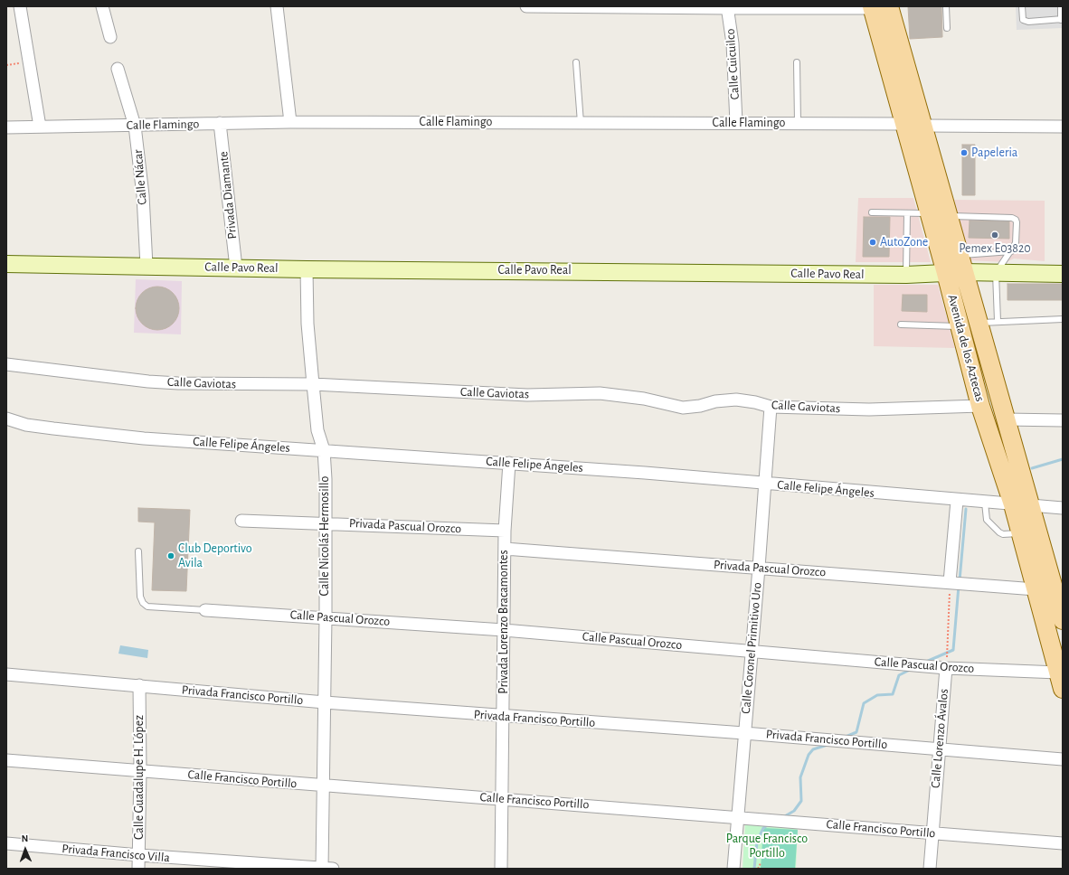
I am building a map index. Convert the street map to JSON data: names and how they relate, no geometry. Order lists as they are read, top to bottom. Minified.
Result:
{"streets":{"main road":["Avenida de los Aztecas"],"street":["Calle Cuicuilco","Calle Flamingo","Calle Nácar","Privada Diamante","Calle Pavo Real","Calle Gaviotas","Calle Felipe Ángeles","Privada Pascual Orozco","Calle Nicolás Hermosillo","Calle Pascual Orozco","Privada Lorenzo Bracamontes","Calle Coronel Primitivo Uro","Privada Francisco Portillo","Calle Lorenzo Ávalos","Calle Guadalupe H. López","Calle Francisco Portillo","Privada Francisco Villa"]},"crossings":[["Calle Cuicuilco","Calle Flamingo"],["Calle Flamingo","Calle Nácar"],["Calle Flamingo","Privada Diamante"],["Calle Flamingo","Avenida de los Aztecas"],["Calle Nácar","Calle Pavo Real"],["Privada Diamante","Calle Pavo Real"],["Calle Pavo Real","Avenida de los Aztecas"],["Calle Pavo Real","Calle Nicolás Hermosillo"],["Avenida de los Aztecas","Calle Gaviotas"],["Avenida de los Aztecas","Calle Felipe Ángeles"],["Avenida de los Aztecas","Privada Pascual Orozco"],["Avenida de los Aztecas","Calle Pascual Orozco"],["Calle Gaviotas","Calle Nicolás Hermosillo"],["Calle Gaviotas","Calle Coronel Primitivo Uro"],["Calle Felipe Ángeles","Calle Nicolás Hermosillo"],["Calle Felipe Ángeles","Privada Lorenzo Bracamontes"],["Calle Felipe Ángeles","Calle Coronel Primitivo Uro"],["Privada Pascual Orozco","Calle Nicolás Hermosillo"],["Privada Pascual Orozco","Privada Lorenzo Bracamontes"],["Privada Pascual Orozco","Calle Coronel Primitivo Uro"],["Calle Nicolás Hermosillo","Calle Pascual Orozco"],["Calle Nicolás Hermosillo","Privada Francisco Portillo"],["Calle Nicolás Hermosillo","Calle Francisco Portillo"],["Calle Nicolás Hermosillo","Privada Francisco Villa"],["Calle Pascual Orozco","Privada Lorenzo Bracamontes"],["Calle Pascual Orozco","Calle Coronel Primitivo Uro"],["Calle Pascual Orozco","Calle Lorenzo Ávalos"],["Privada Lorenzo Bracamontes","Privada Francisco Portillo"],["Privada Lorenzo Bracamontes","Calle Francisco Portillo"],["Calle Coronel Primitivo Uro","Privada Francisco Portillo"],["Calle Coronel Primitivo Uro","Calle Francisco Portillo"],["Privada Francisco Portillo","Calle Lorenzo Ávalos"],["Privada Francisco Portillo","Calle Guadalupe H. López"],["Calle Lorenzo Ávalos","Calle Francisco Portillo"],["Calle Guadalupe H. López","Calle Francisco Portillo"],["Calle Guadalupe H. López","Privada Francisco Villa"]],"parks":["Parque Francisco Portillo"],"places":["Papeleria","Pemex E03820","AutoZone","Club Deportivo Avila"],"north":"top"}
